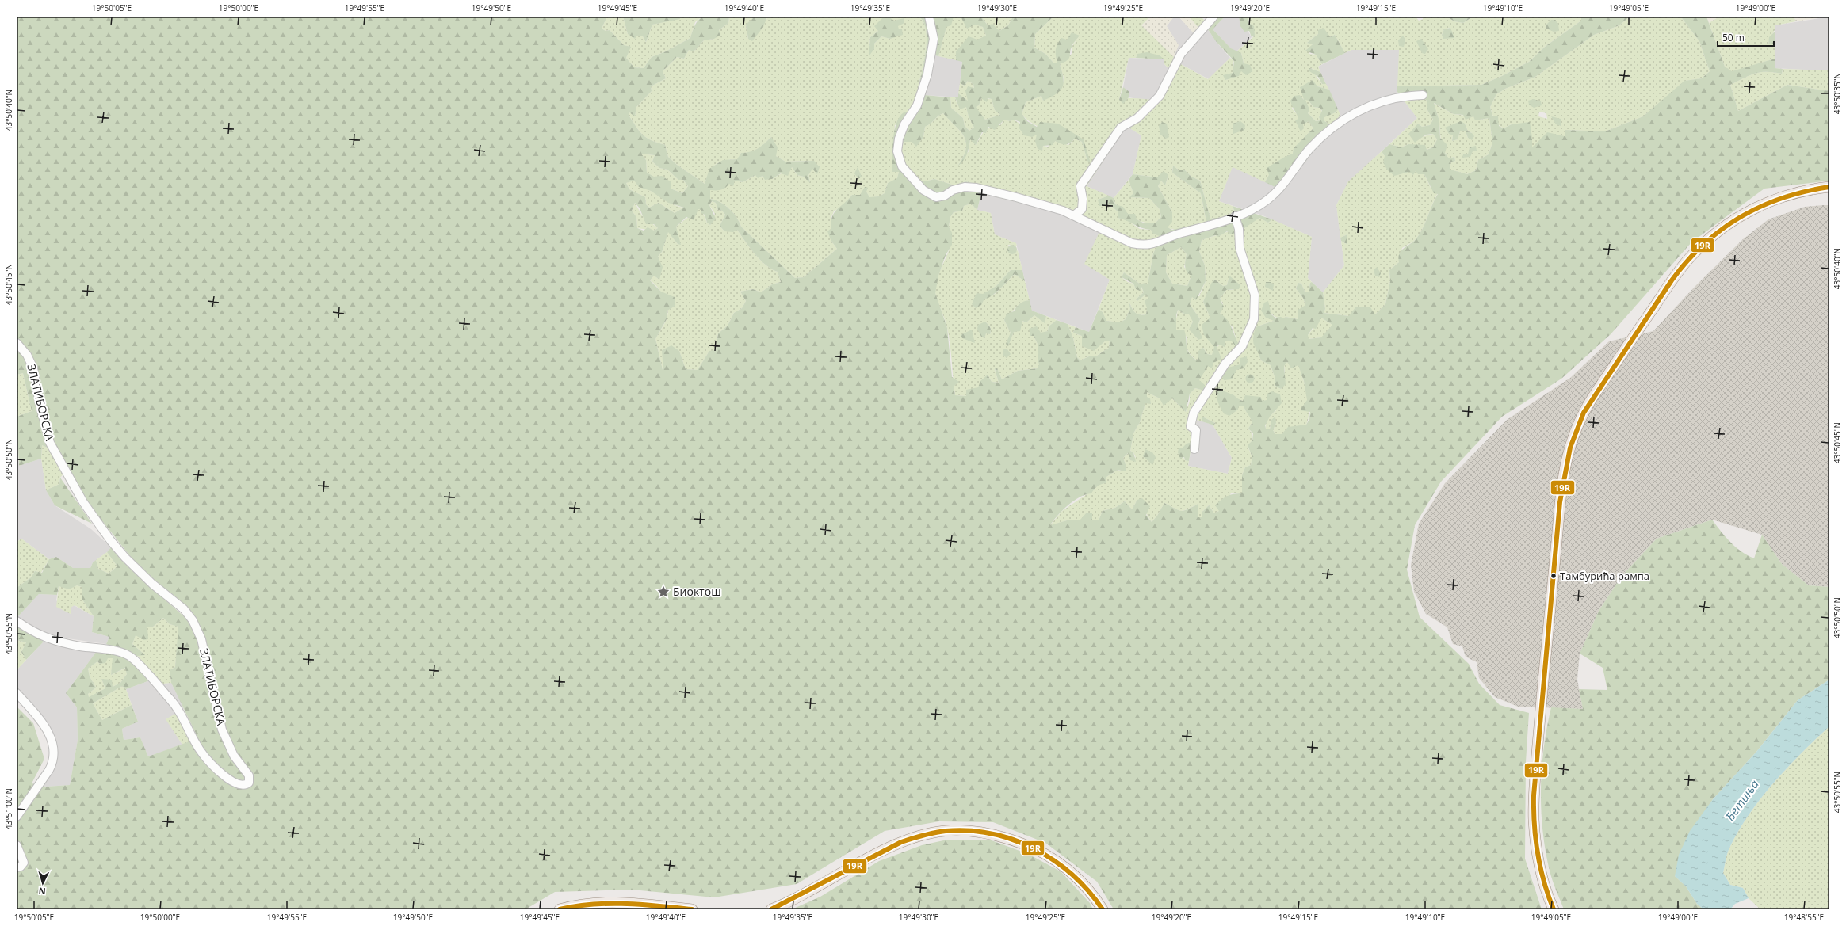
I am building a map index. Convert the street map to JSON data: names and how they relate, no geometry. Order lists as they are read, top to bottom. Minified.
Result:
{"streets":{"street":["ЗЛАТИБОРСКА"]},"water":["Ђетиња"],"places":{"other":["Тамбурића рампа"],"place":["Биоктош"]},"lines":["transit line 19R"],"scale_bar":"50 m","north":"bottom","coordinates":["19°50'05\"E","19°50'00\"E","19°49'55\"E","19°49'50\"E","19°49'45\"E","19°49'40\"E","19°49'35\"E","19°49'30\"E","19°49'25\"E","19°49'20\"E","19°49'15\"E","19°49'10\"E","19°49'05\"E","19°49'00\"E","43°50'35\"N","43°50'40\"N","43°50'45\"N","43°50'50\"N","43°50'55\"N","43°51'00\"N","19°48'55\"E"]}
